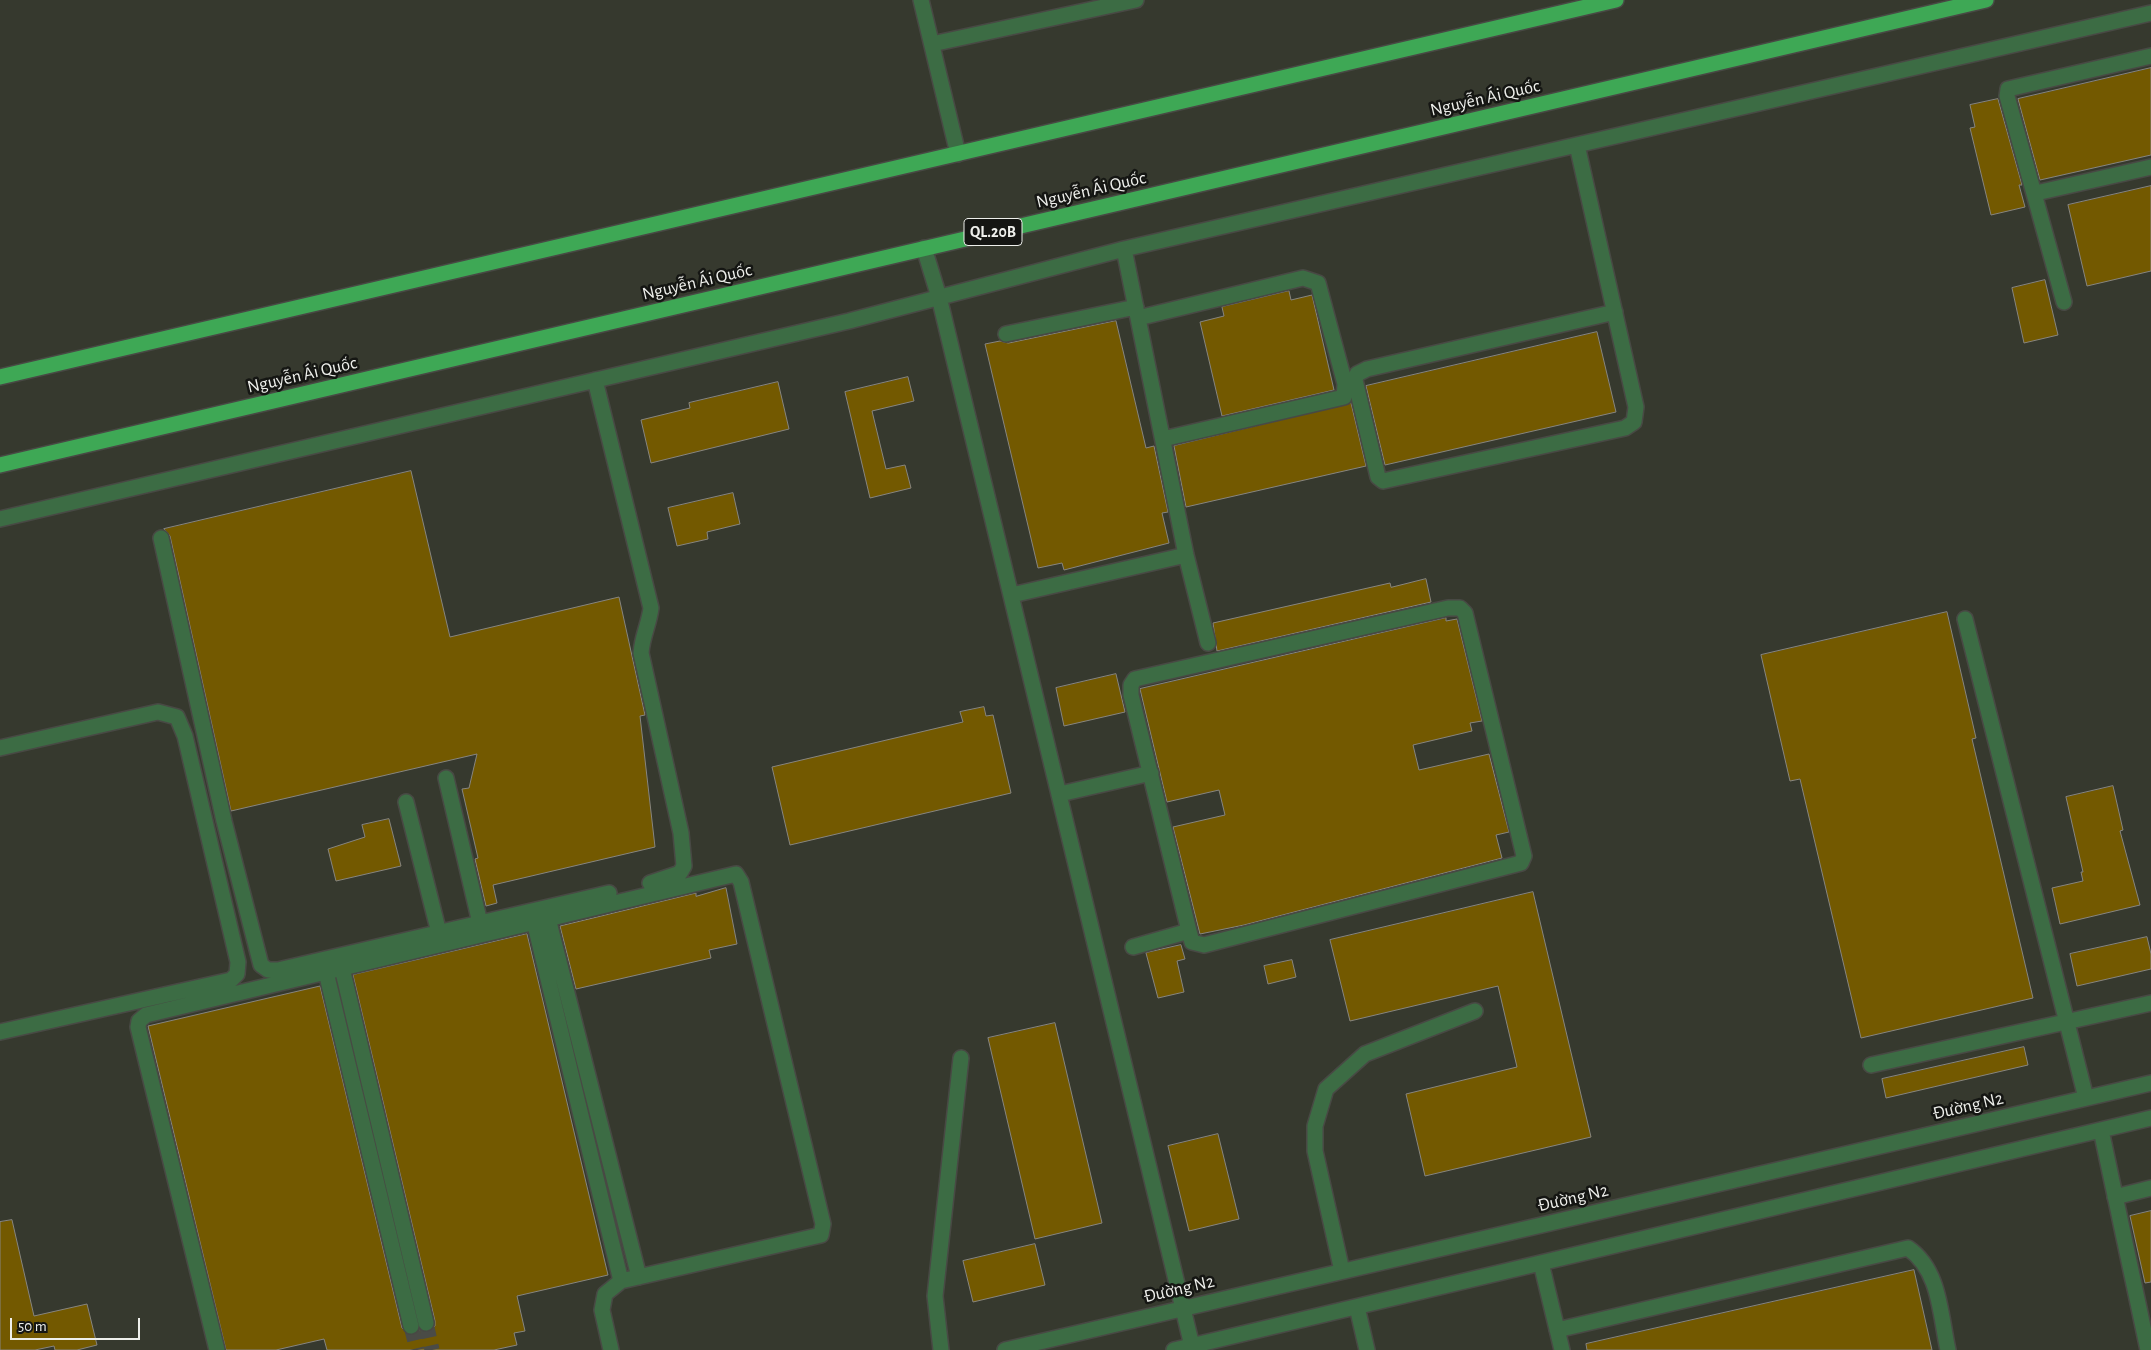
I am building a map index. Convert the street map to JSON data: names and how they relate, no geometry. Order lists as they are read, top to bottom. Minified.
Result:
{"streets":{"main road":["Nguyễn Ái Quốc","QL.20B"],"street":["Đường N2"]},"scale_bar":"50 m"}
